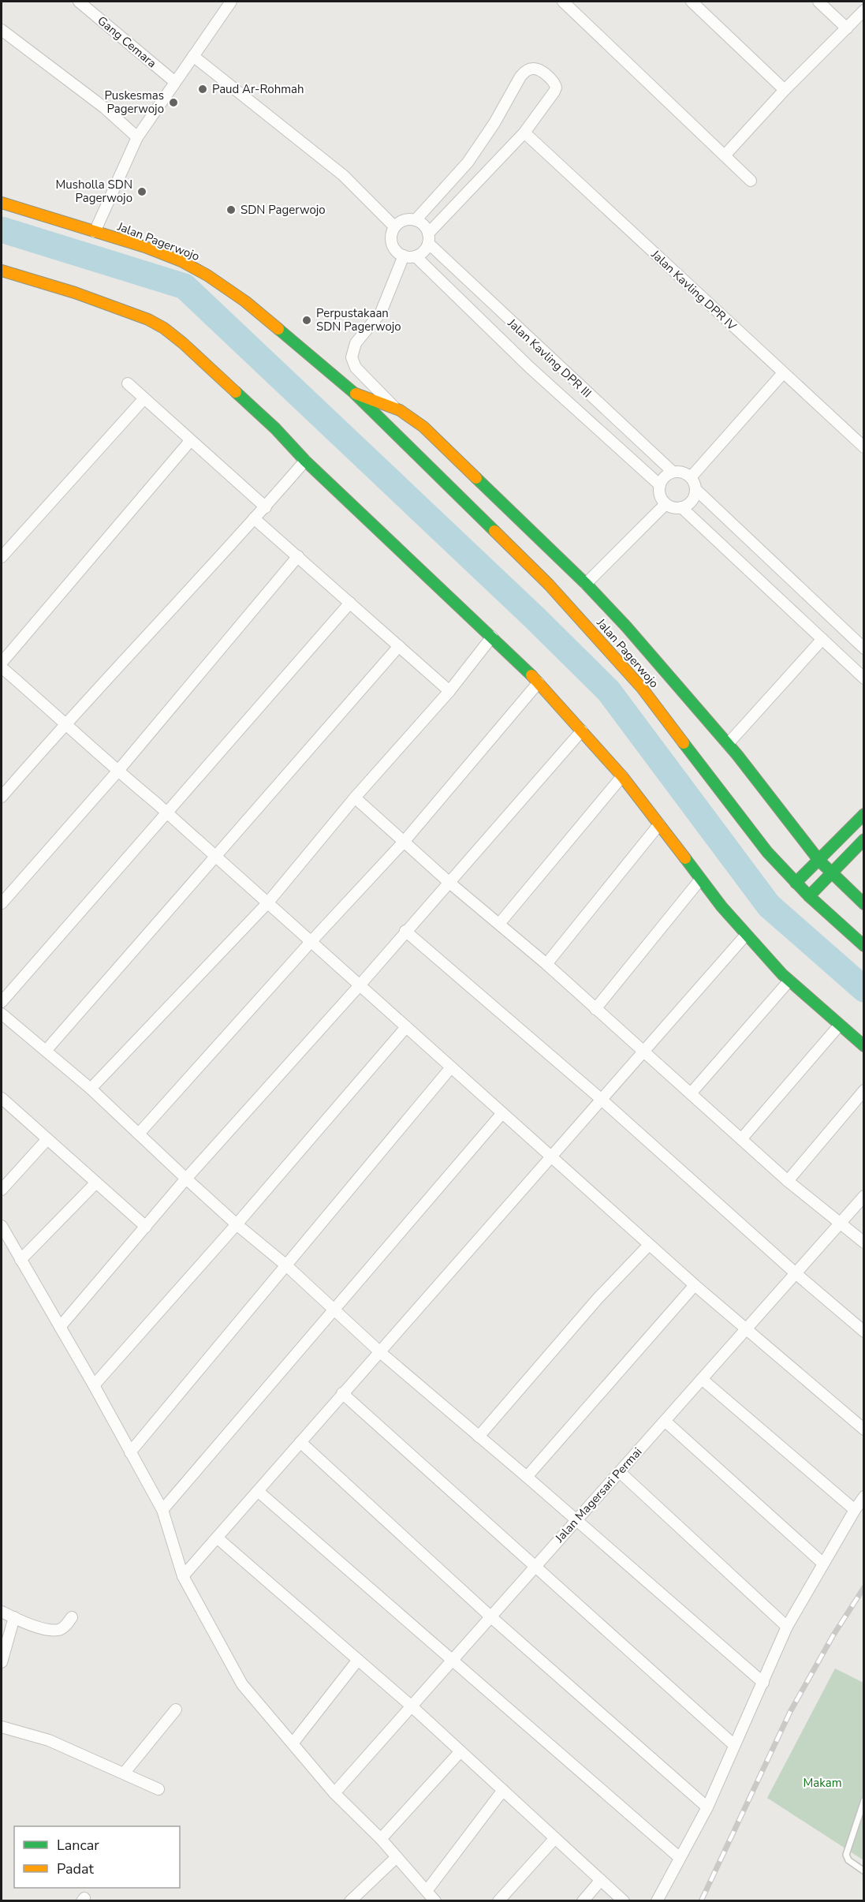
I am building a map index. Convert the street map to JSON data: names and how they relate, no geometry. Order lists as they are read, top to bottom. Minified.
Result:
{"streets":{"main road":["Jalan Pagerwojo"],"street":["Gang Cemara","Jalan Kavling DPR IV","Jalan Kavling DPR III","Jalan Magersari Permai"]},"parks":["Makam"],"places":["Paud Ar-Rohmah","Puskesmas Pagerwojo","Musholla SDN Pagerwojo","SDN Pagerwojo","Perpustakaan SDN Pagerwojo"],"legend":["Lancar","Padat"]}
